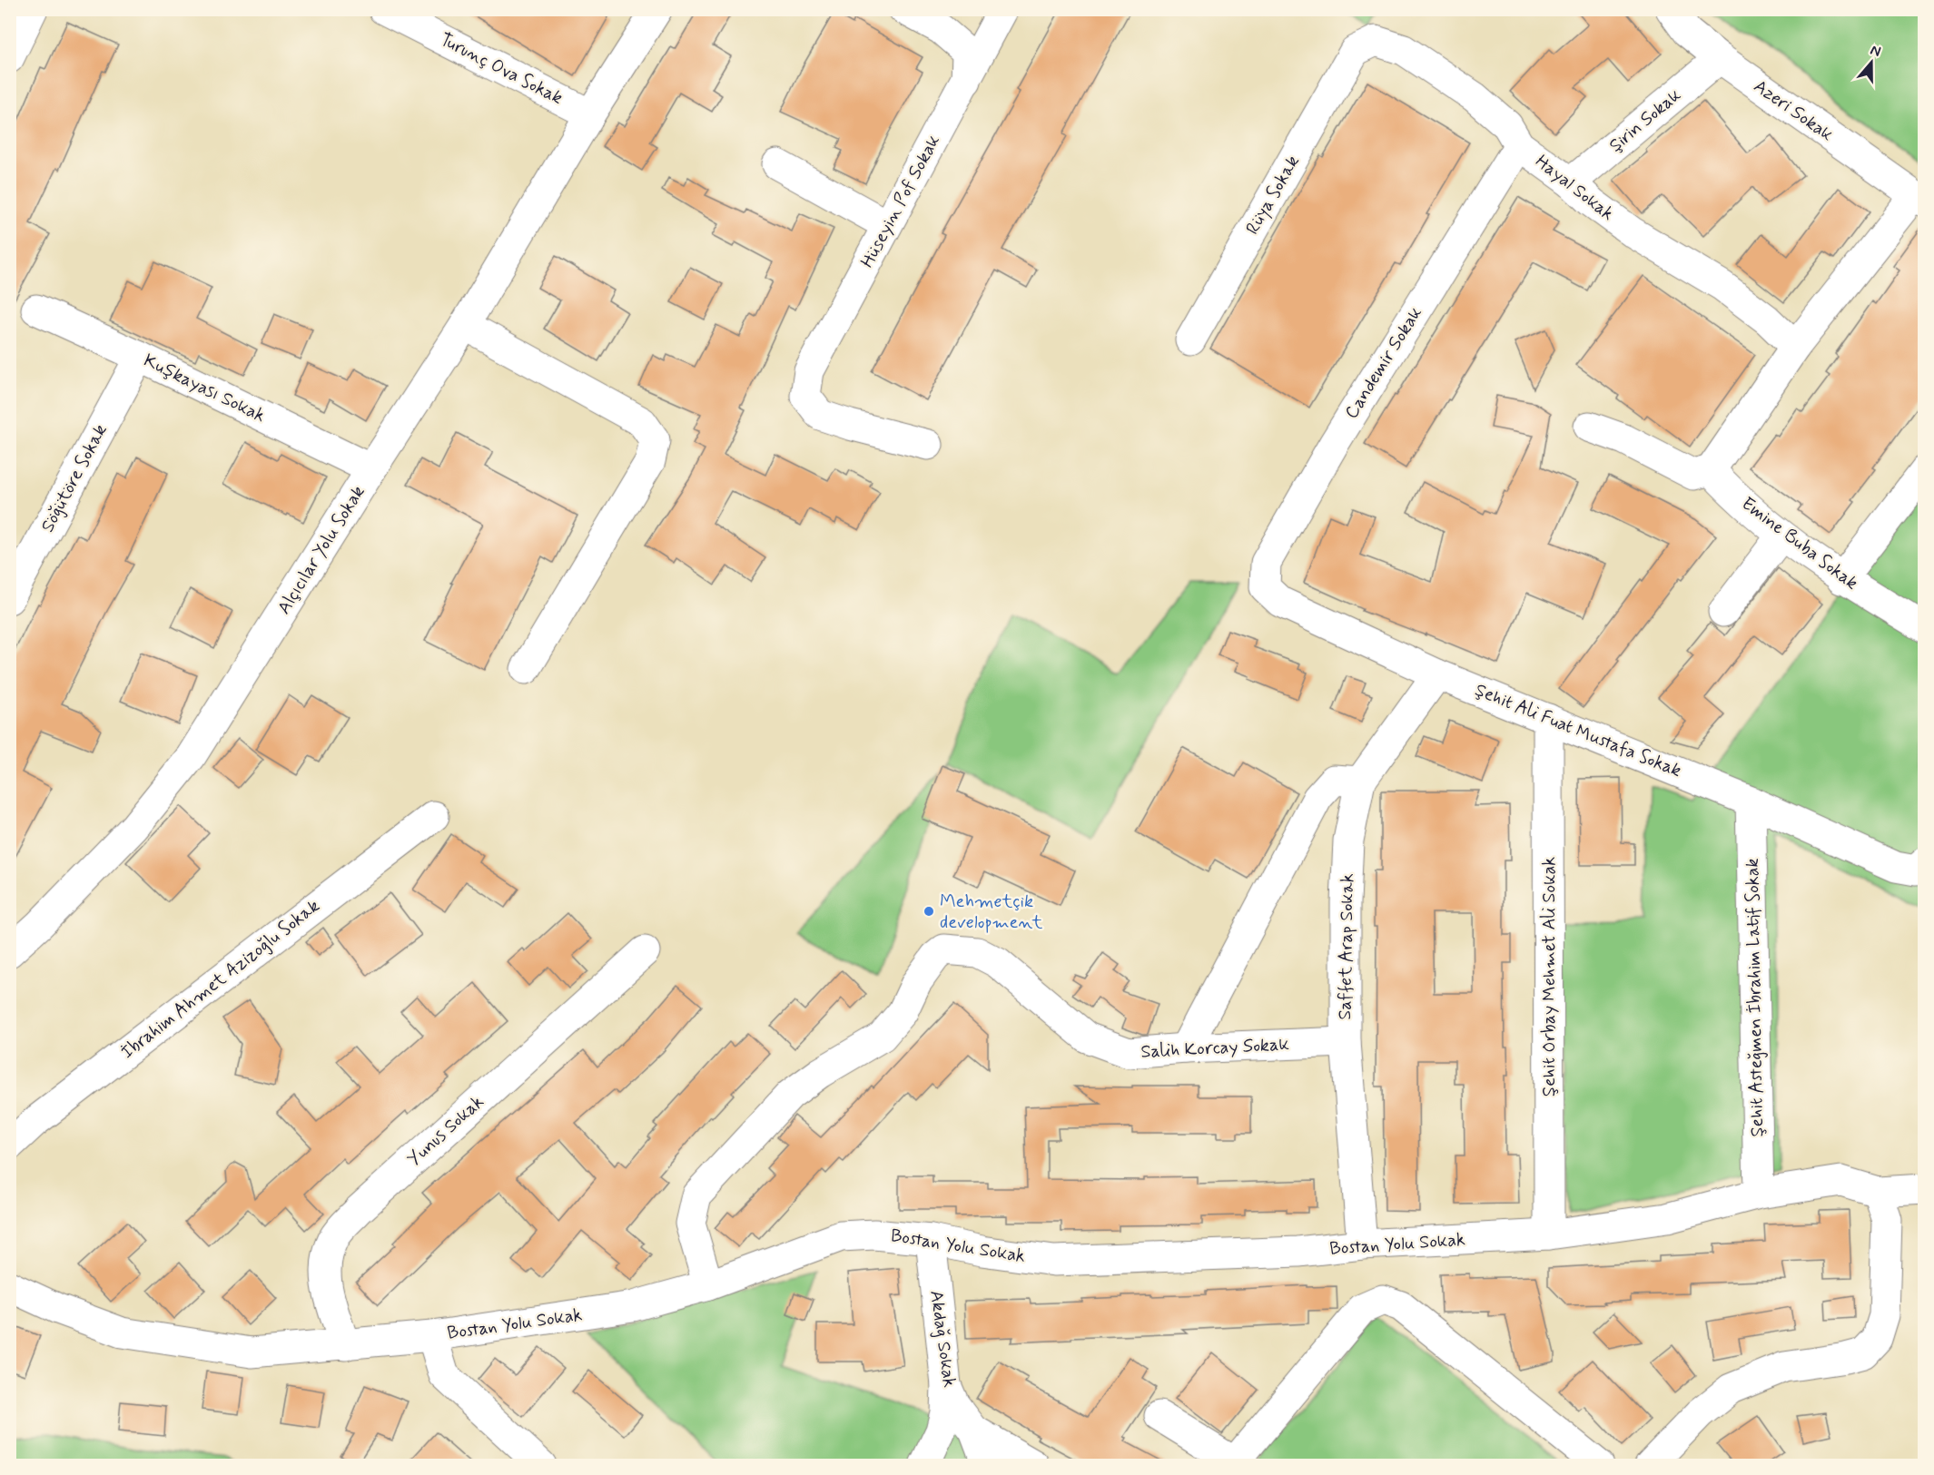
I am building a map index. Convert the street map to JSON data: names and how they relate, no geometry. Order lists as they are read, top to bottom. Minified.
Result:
{"streets":{"street":["Turunç Ova Sokak","Azeri Sokak","Şirin Sokak","Hayal Sokak","Rüya Sokak","Hüseyin Pof Sokak","Candemir Sokak","Kuşkayası Sokak","Söğütöre Sokak","Emine Buba Sokak","Alçıcılar Yolu Sokak","Şehit Ali Fuat Mustafa Sokak","Saffet Arap Sokak","Şehit Orbay Mehmet Ali Sokak","İbrahim Ahmet Azizoğlu Sokak","Şehit Asteğmen İbrahim Latif Sokak","Salih Korcay Sokak","Yunus Sokak","Bostan Yolu Sokak","Akdağ Sokak"]},"crossings":[["Turunç Ova Sokak","Alçıcılar Yolu Sokak"],["Azeri Sokak","Şirin Sokak"],["Şirin Sokak","Hayal Sokak"],["Hayal Sokak","Rüya Sokak"],["Hayal Sokak","Candemir Sokak"],["Candemir Sokak","Şehit Ali Fuat Mustafa Sokak"],["Kuşkayası Sokak","Söğütöre Sokak"],["Kuşkayası Sokak","Alçıcılar Yolu Sokak"],["Şehit Ali Fuat Mustafa Sokak","Saffet Arap Sokak"],["Şehit Ali Fuat Mustafa Sokak","Şehit Orbay Mehmet Ali Sokak"],["Şehit Ali Fuat Mustafa Sokak","Şehit Asteğmen İbrahim Latif Sokak"],["Saffet Arap Sokak","Salih Korcay Sokak"],["Saffet Arap Sokak","Bostan Yolu Sokak"],["Şehit Orbay Mehmet Ali Sokak","Bostan Yolu Sokak"],["Şehit Asteğmen İbrahim Latif Sokak","Bostan Yolu Sokak"],["Salih Korcay Sokak","Bostan Yolu Sokak"],["Yunus Sokak","Bostan Yolu Sokak"],["Bostan Yolu Sokak","Akdağ Sokak"]],"places":["Mehmetçik development"],"north":"top"}
